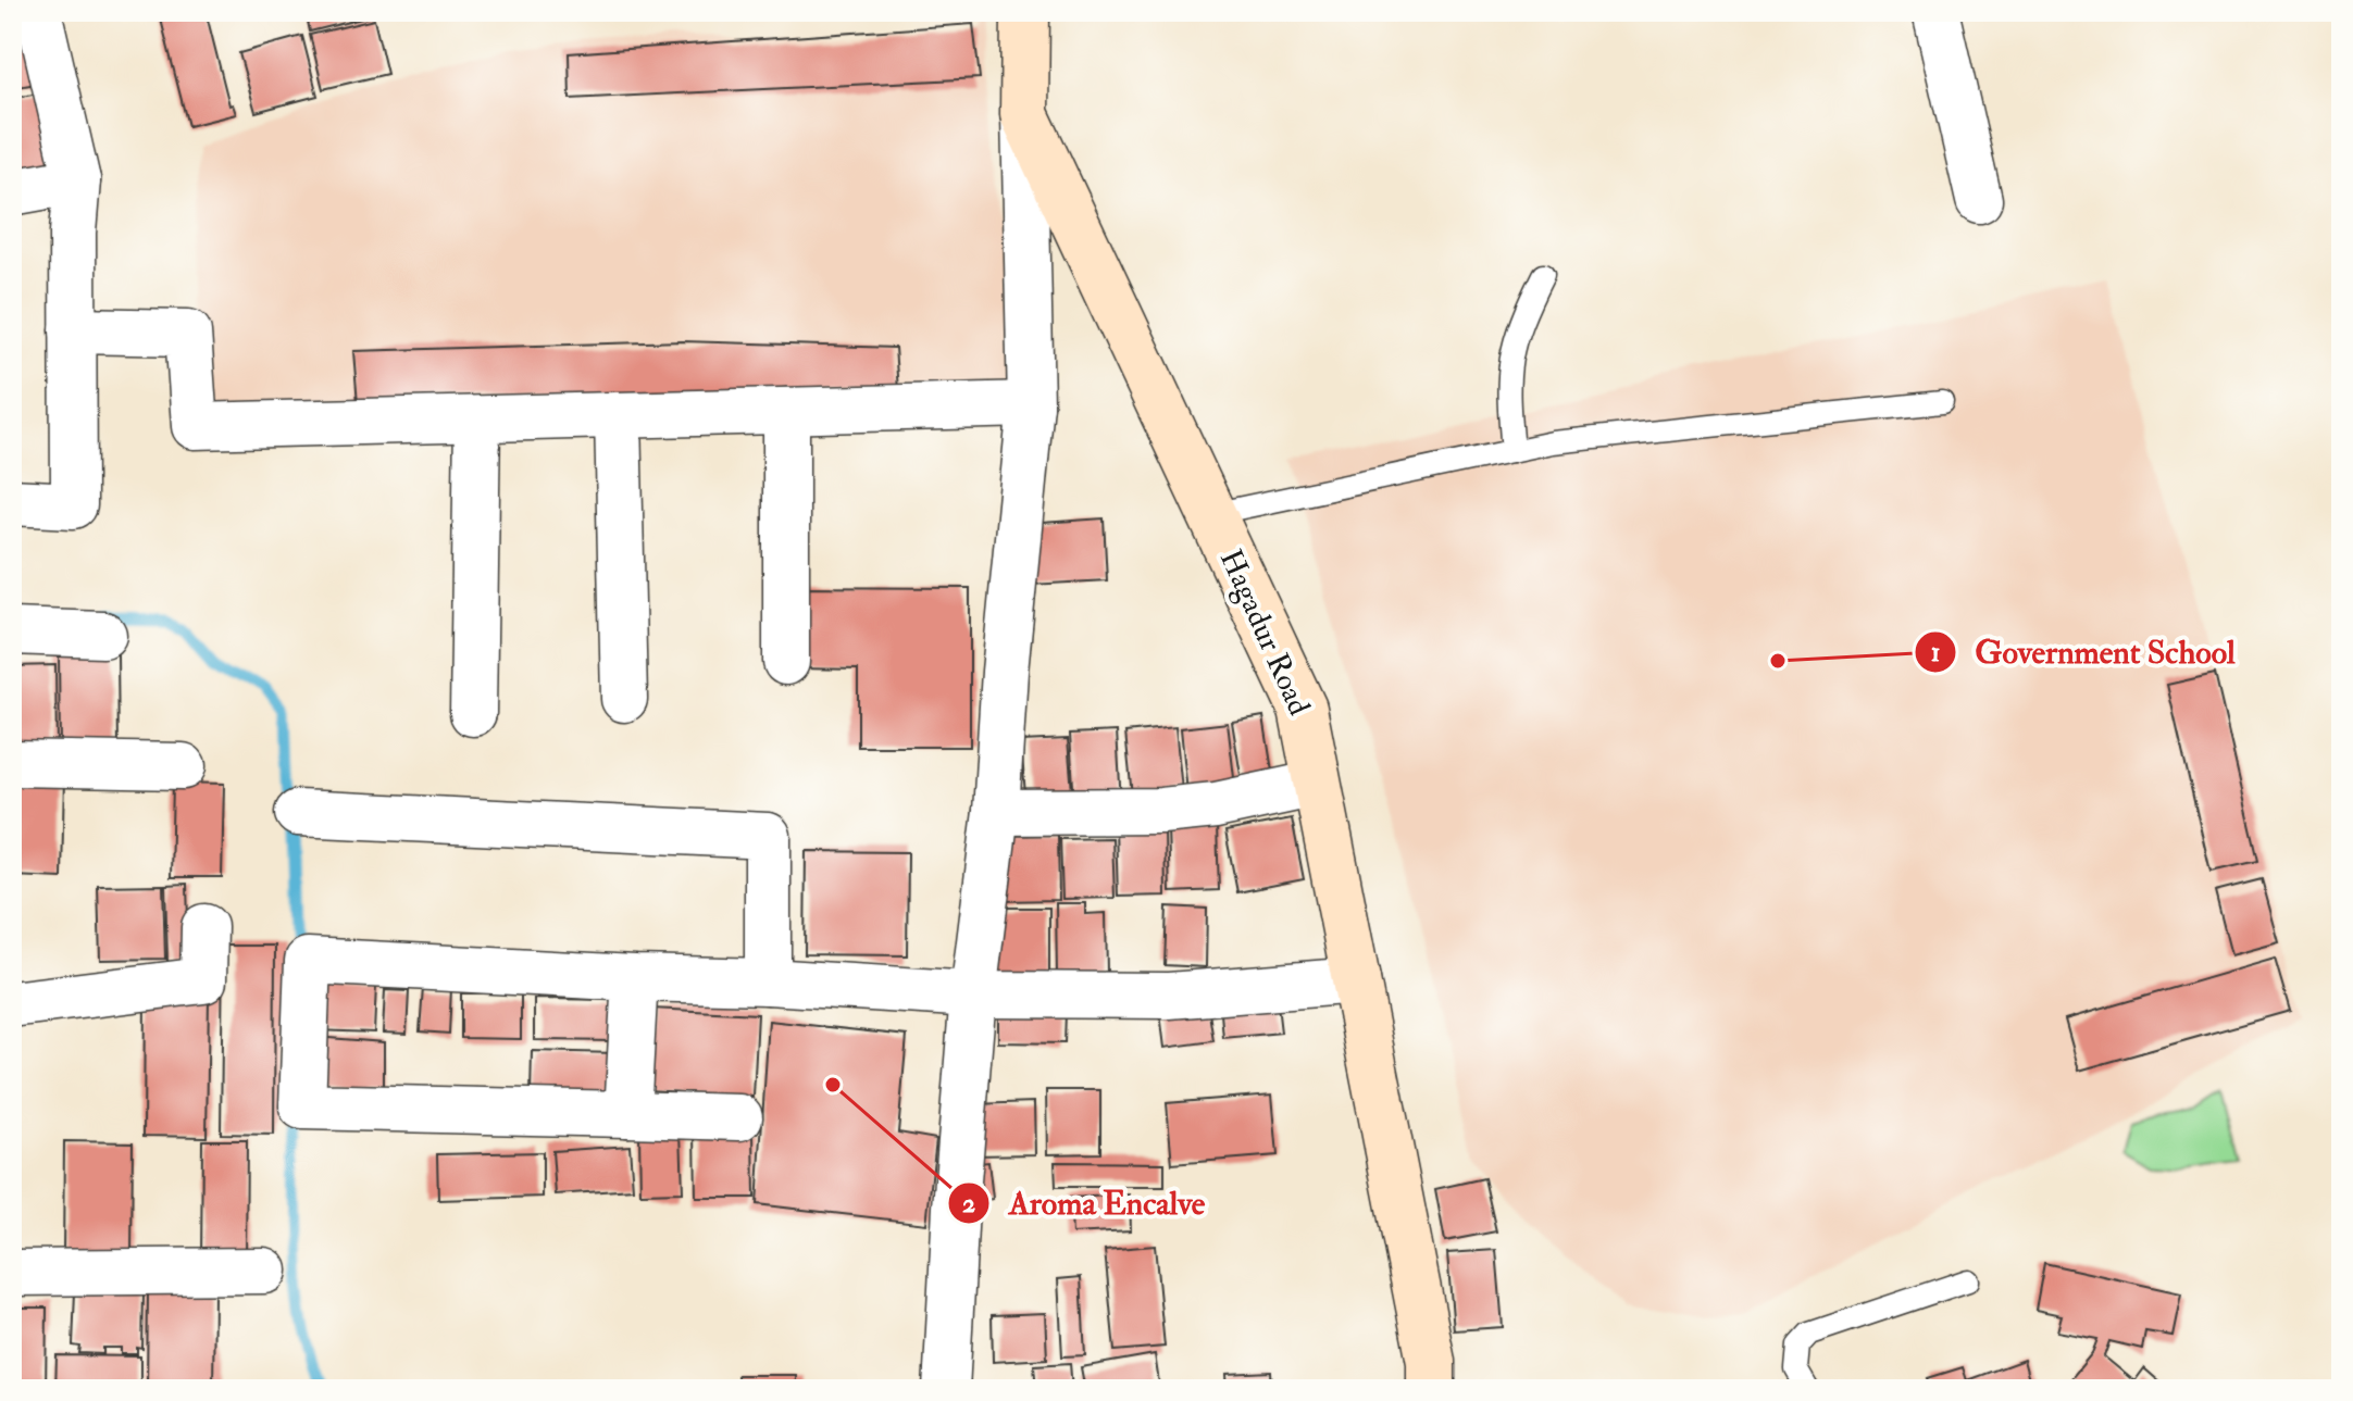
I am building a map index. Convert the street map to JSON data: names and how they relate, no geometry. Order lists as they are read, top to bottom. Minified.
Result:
{"streets":{"street":["Hagadur Road"]},"places":["Government School","Aroma Encalve"]}
